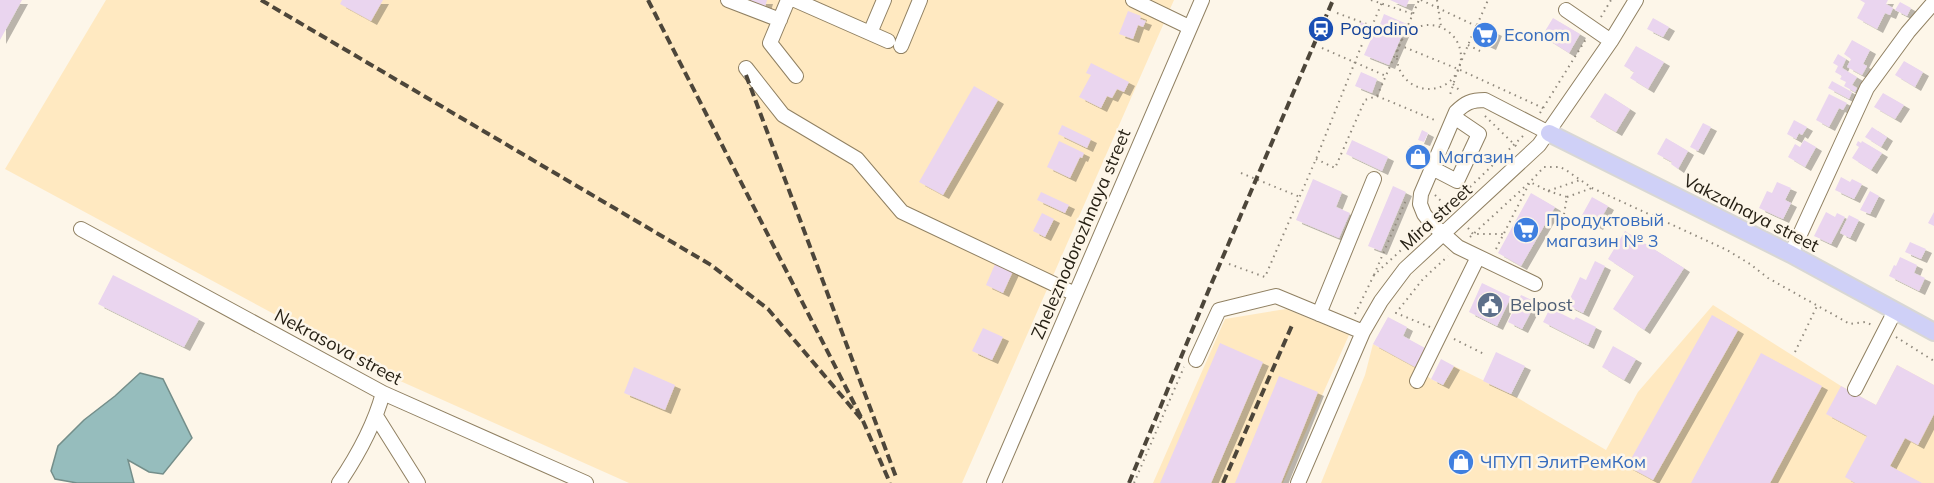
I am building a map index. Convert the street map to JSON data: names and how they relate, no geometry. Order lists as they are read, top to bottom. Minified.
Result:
{"streets":{"main road":["Vakzalnaya street"],"street":["Mira street","Zheleznodorozhnaya street","Nekrasova street"]},"crossings":[["Vakzalnaya street","Mira street"]],"places":{"station":["Pogodino"],"supermarket":["Econom","Продуктовый магазин № 3"],"shop":["Магазин","ЧПУП ЭлитРемКом"],"public building":["Belpost"]}}
